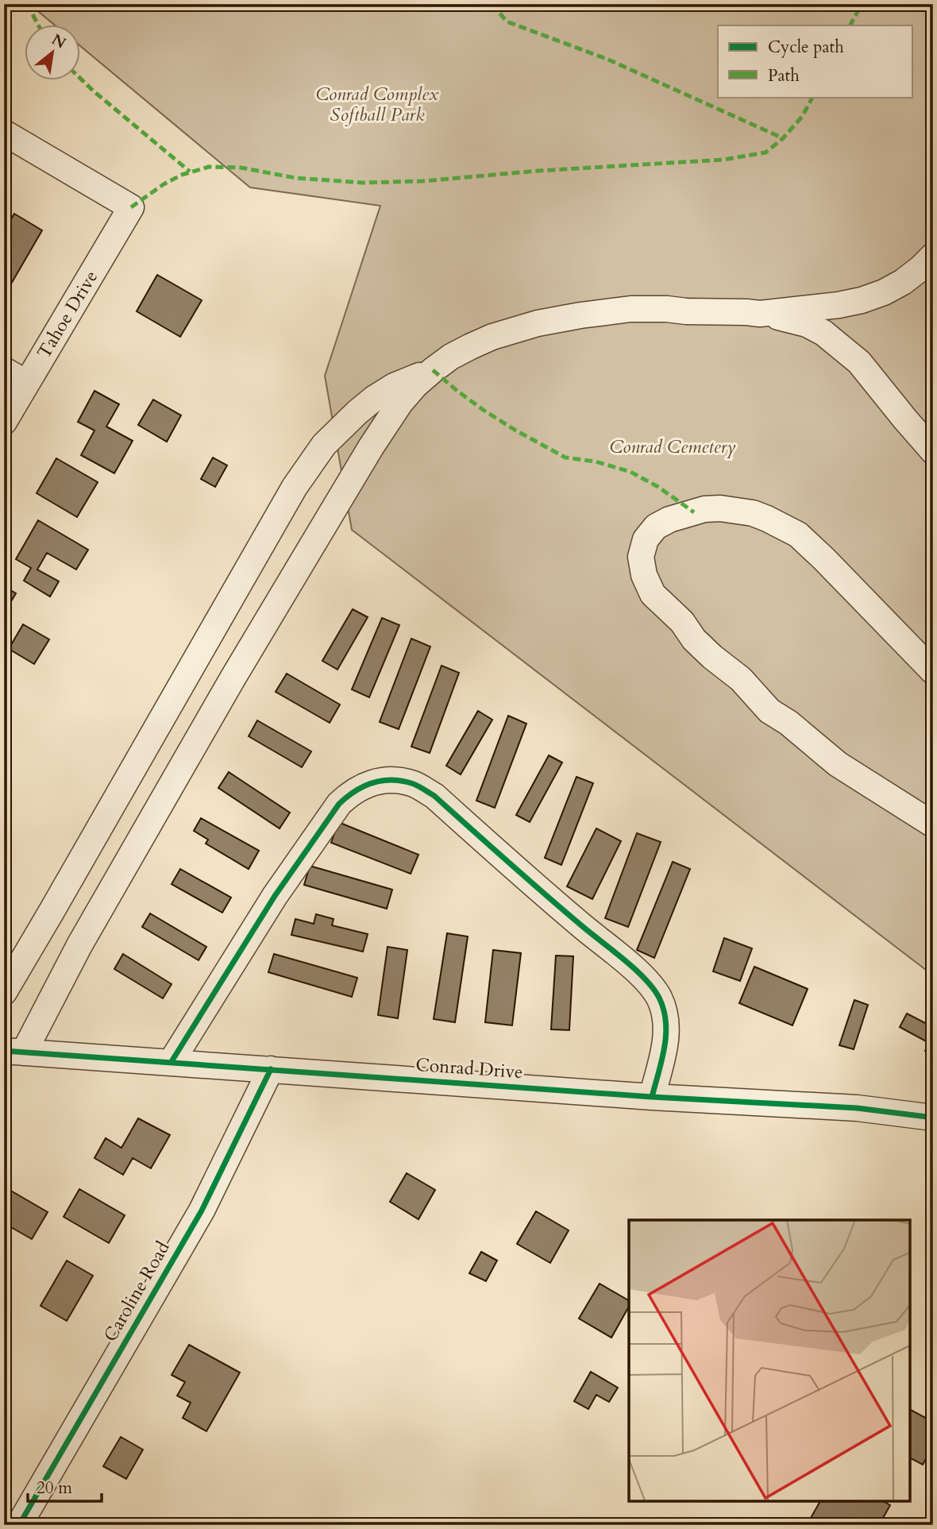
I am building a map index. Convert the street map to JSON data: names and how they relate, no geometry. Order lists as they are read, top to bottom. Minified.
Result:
{"streets":{"street":["Tahoe Drive","Conrad Drive","Caroline Road"]},"crossings":[["Conrad Drive","Caroline Road"]],"parks":["Conrad Complex Softball Park","Conrad Cemetery"],"legend":["Cycle path","Path"],"scale_bar":"20 m","north":"top right"}
